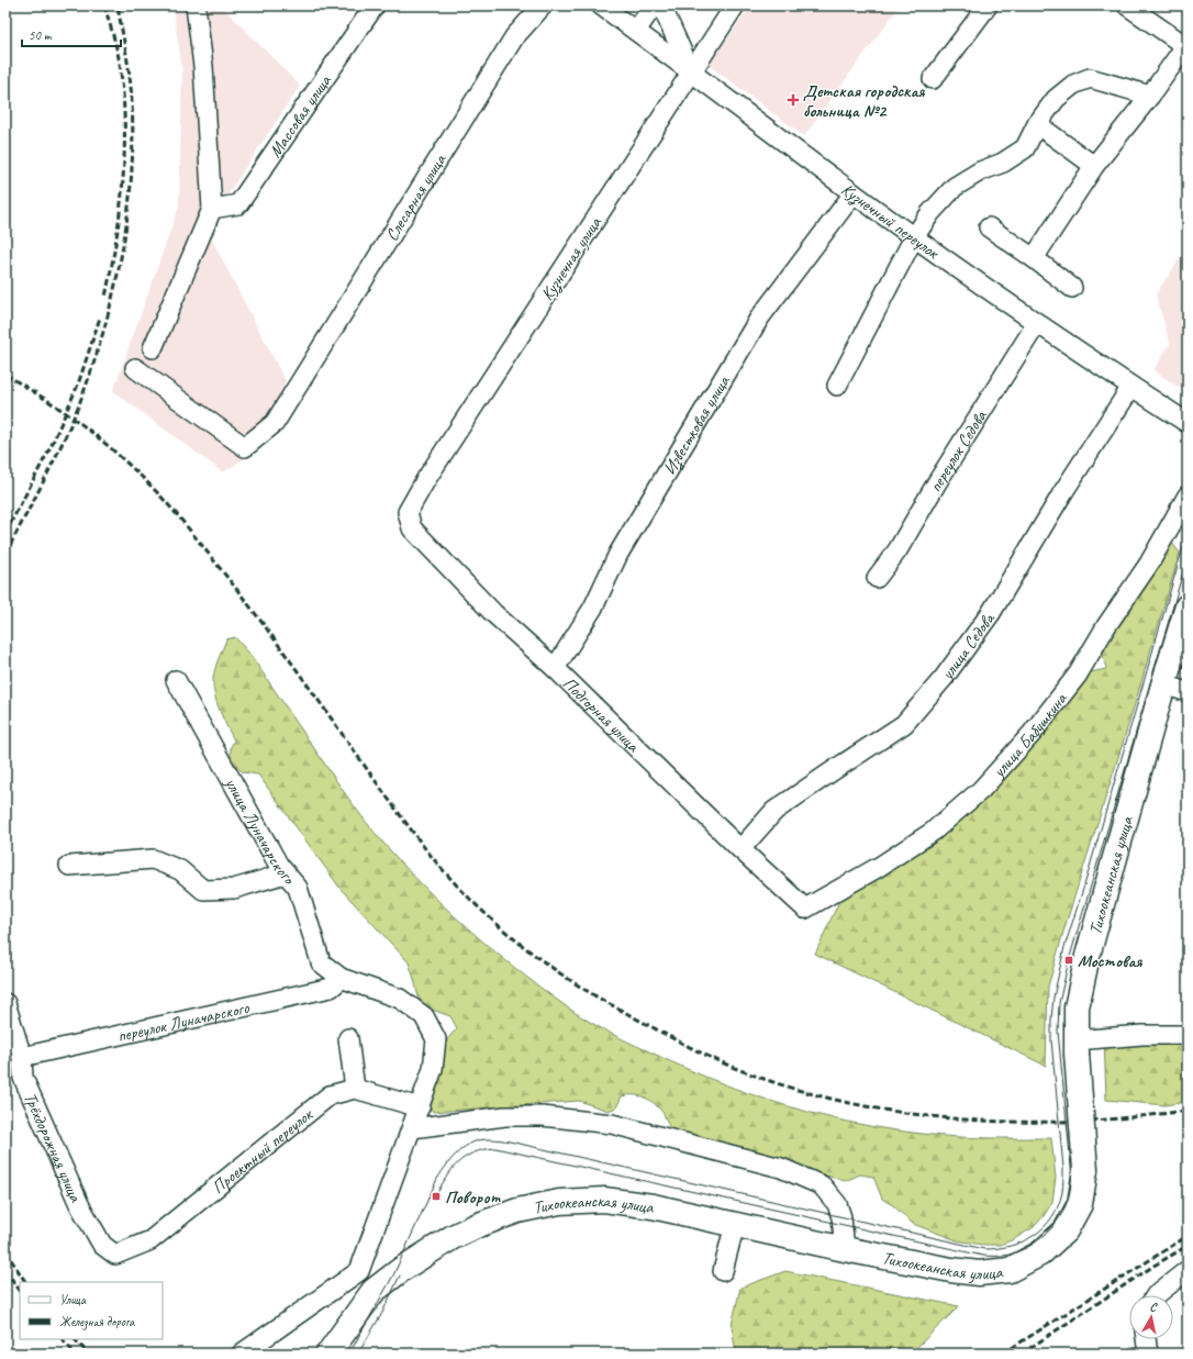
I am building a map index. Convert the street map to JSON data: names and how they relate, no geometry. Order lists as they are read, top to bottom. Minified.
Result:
{"streets":{"main road":["Тихоокеанская улица"],"street":["Массовая улица","Слесарная улица","Кузнечный переулок","Кузнечная улица","Известковая улица","переулок Седова","улица Седова","Подгорная улица","улица Бабушкина","улица Луначарского","переулок Луначарского","Трёхдорожная улица","Проектный переулок"]},"crossings":[["Кузнечный переулок","Кузнечная улица"],["Кузнечный переулок","Известковая улица"],["Кузнечный переулок","переулок Седова"],["Кузнечный переулок","улица Седова"],["Кузнечная улица","Подгорная улица"],["Известковая улица","Подгорная улица"],["улица Седова","Подгорная улица"],["Подгорная улица","улица Бабушкина"],["улица Луначарского","переулок Луначарского"],["переулок Луначарского","Трёхдорожная улица"],["Трёхдорожная улица","Проектный переулок"]],"places":{"health":["Детская городская больница №2"],"transit":["Мостовая","Поворот"]},"legend":["Улица","Железная дорога"],"scale_bar":"50 m","north":"top"}
